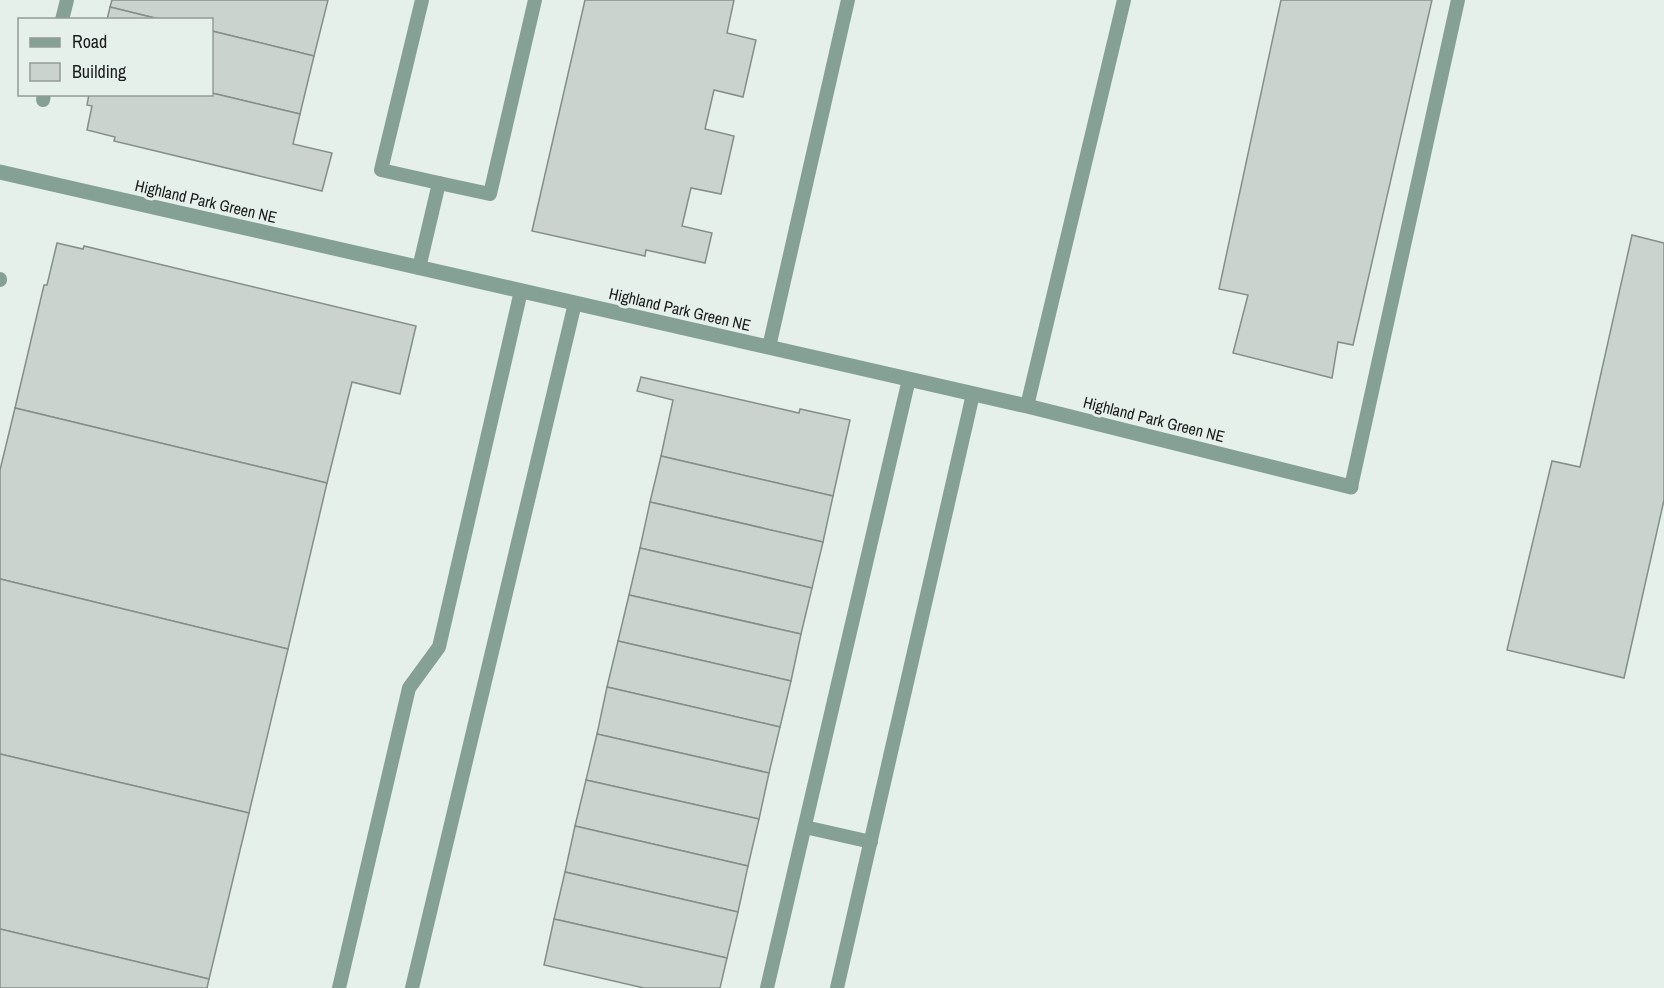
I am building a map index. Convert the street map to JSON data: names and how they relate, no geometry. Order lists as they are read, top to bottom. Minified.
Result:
{"streets":{"street":["Highland Park Green NE"]},"legend":["Road","Building"]}
